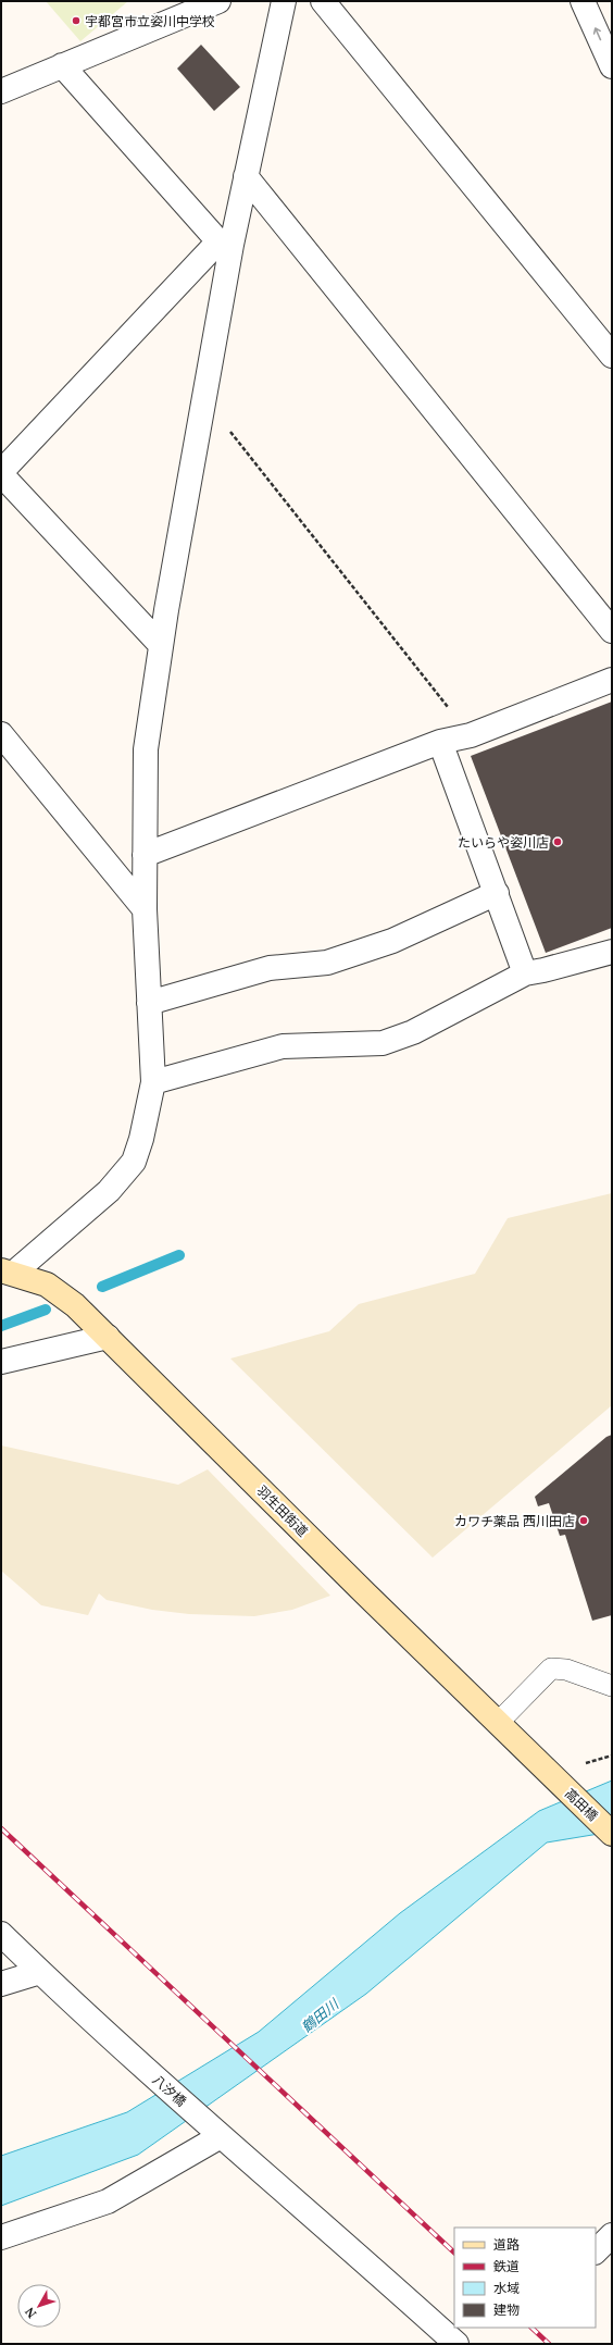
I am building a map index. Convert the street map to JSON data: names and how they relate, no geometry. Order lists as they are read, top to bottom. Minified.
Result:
{"streets":{"main road":["羽生田街道","高田橋"],"street":["八汐橋"]},"crossings":[["羽生田街道","高田橋"]],"water":["鶴田川"],"places":["宇都宮市立姿川中学校","たいらや姿川店","カワチ薬品 西川田店"],"legend":["道路","鉄道","水域","建物"],"north":"bottom left"}
